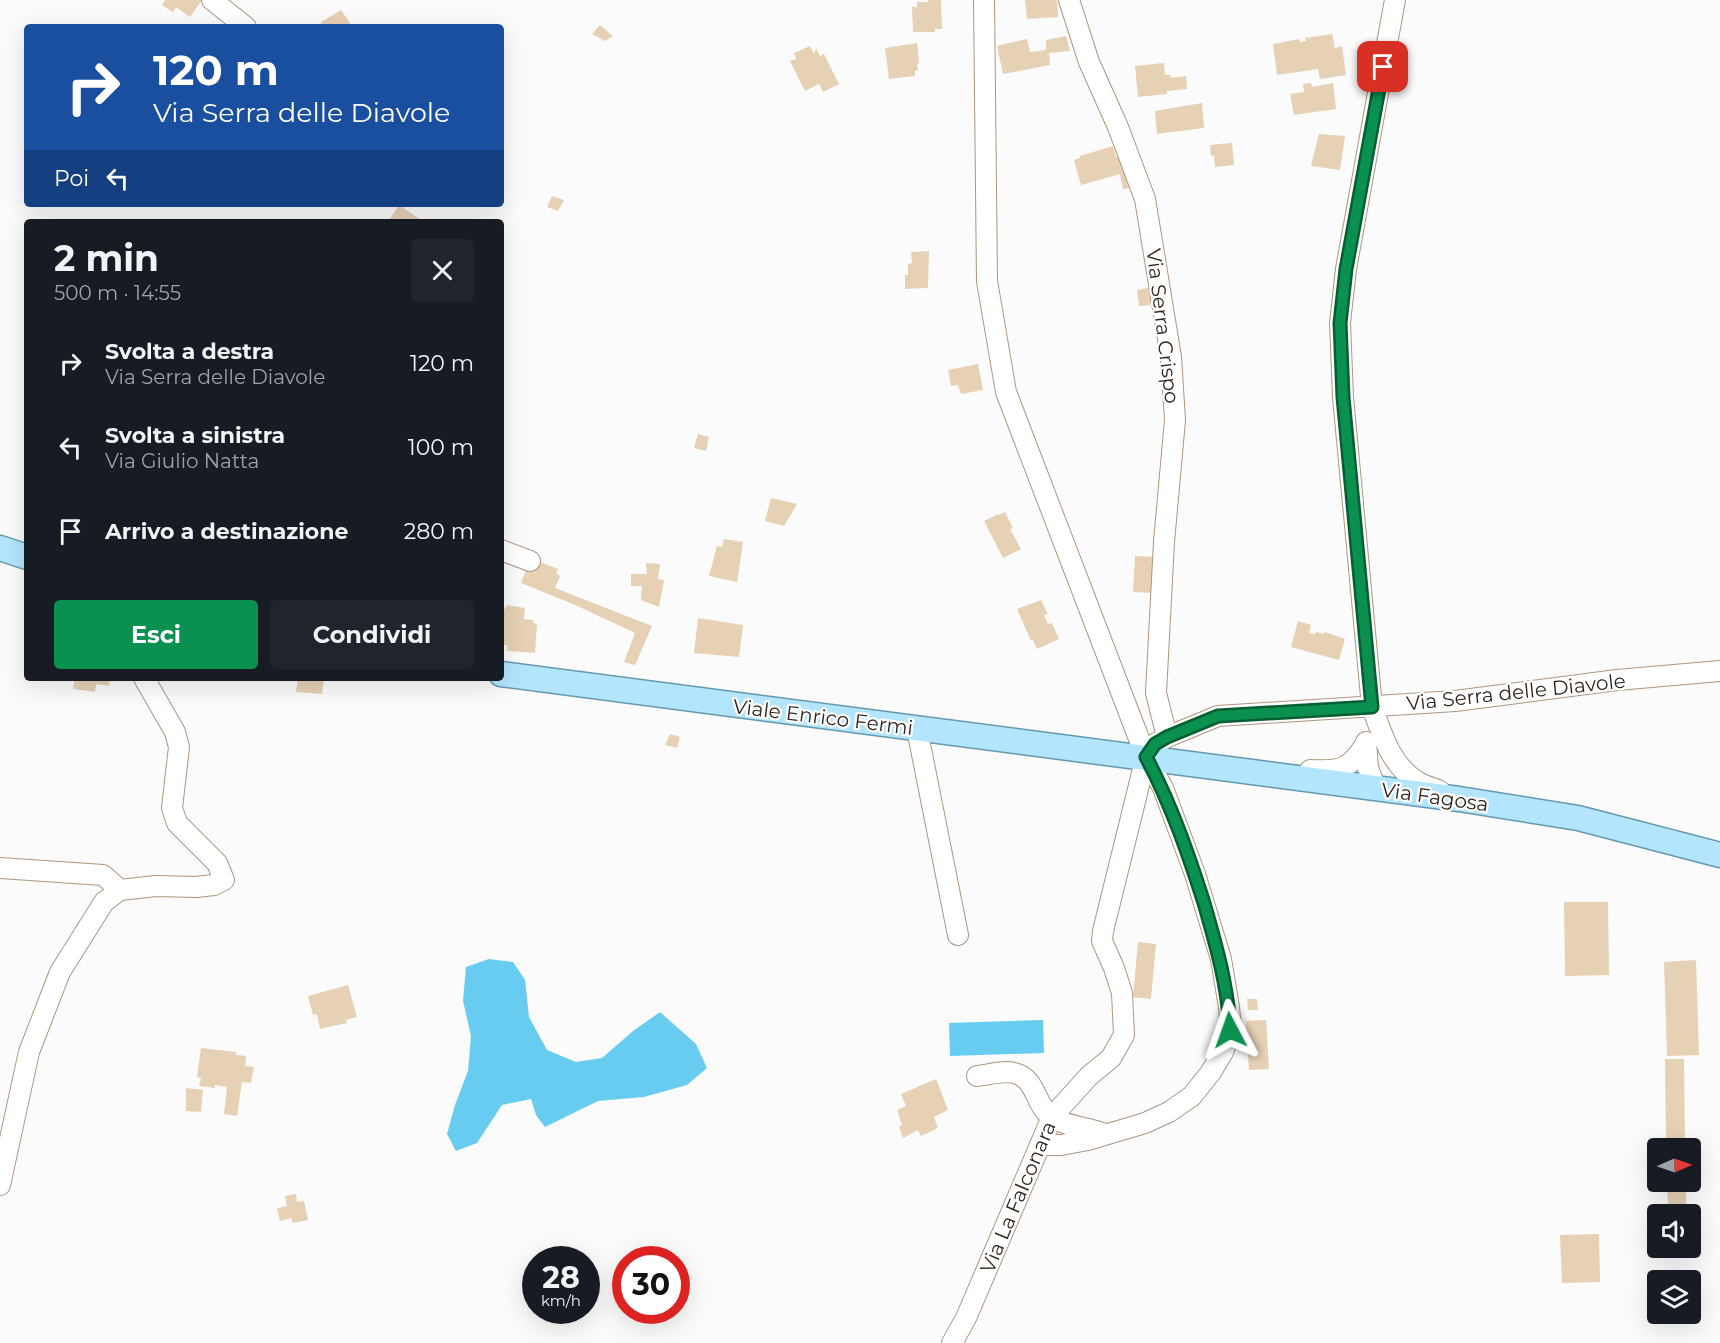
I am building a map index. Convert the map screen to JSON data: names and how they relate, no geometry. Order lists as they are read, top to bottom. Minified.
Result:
{"streets":{"main road":["Viale Enrico Fermi","Via Fagosa"],"street":["Via Serra Crispo","Via Serra delle Diavole","Via La Falconara"]},"crossings":[["Via Serra Crispo","Via Serra delle Diavole"],["Via Serra delle Diavole","Viale Enrico Fermi"],["Via Serra delle Diavole","Via Fagosa"],["Via Serra delle Diavole","Via La Falconara"],["Viale Enrico Fermi","Via Fagosa"],["Viale Enrico Fermi","Via La Falconara"],["Via Fagosa","Via La Falconara"]],"north":"right","page":{"turn":["120 m","Via Serra delle Diavole"],"then":"Poi","heading":["2 min","500 m · 14:55"],"list":[{"name":"Svolta a destra","note":"Via Serra delle Diavole","value":"120 m"},{"name":"Svolta a sinistra","note":"Via Giulio Natta","value":"100 m"},{"name":"Arrivo a destinazione","value":"280 m"}],"buttons":["Esci","Condividi"],"speed":"28 km/h","limit":"30"}}
